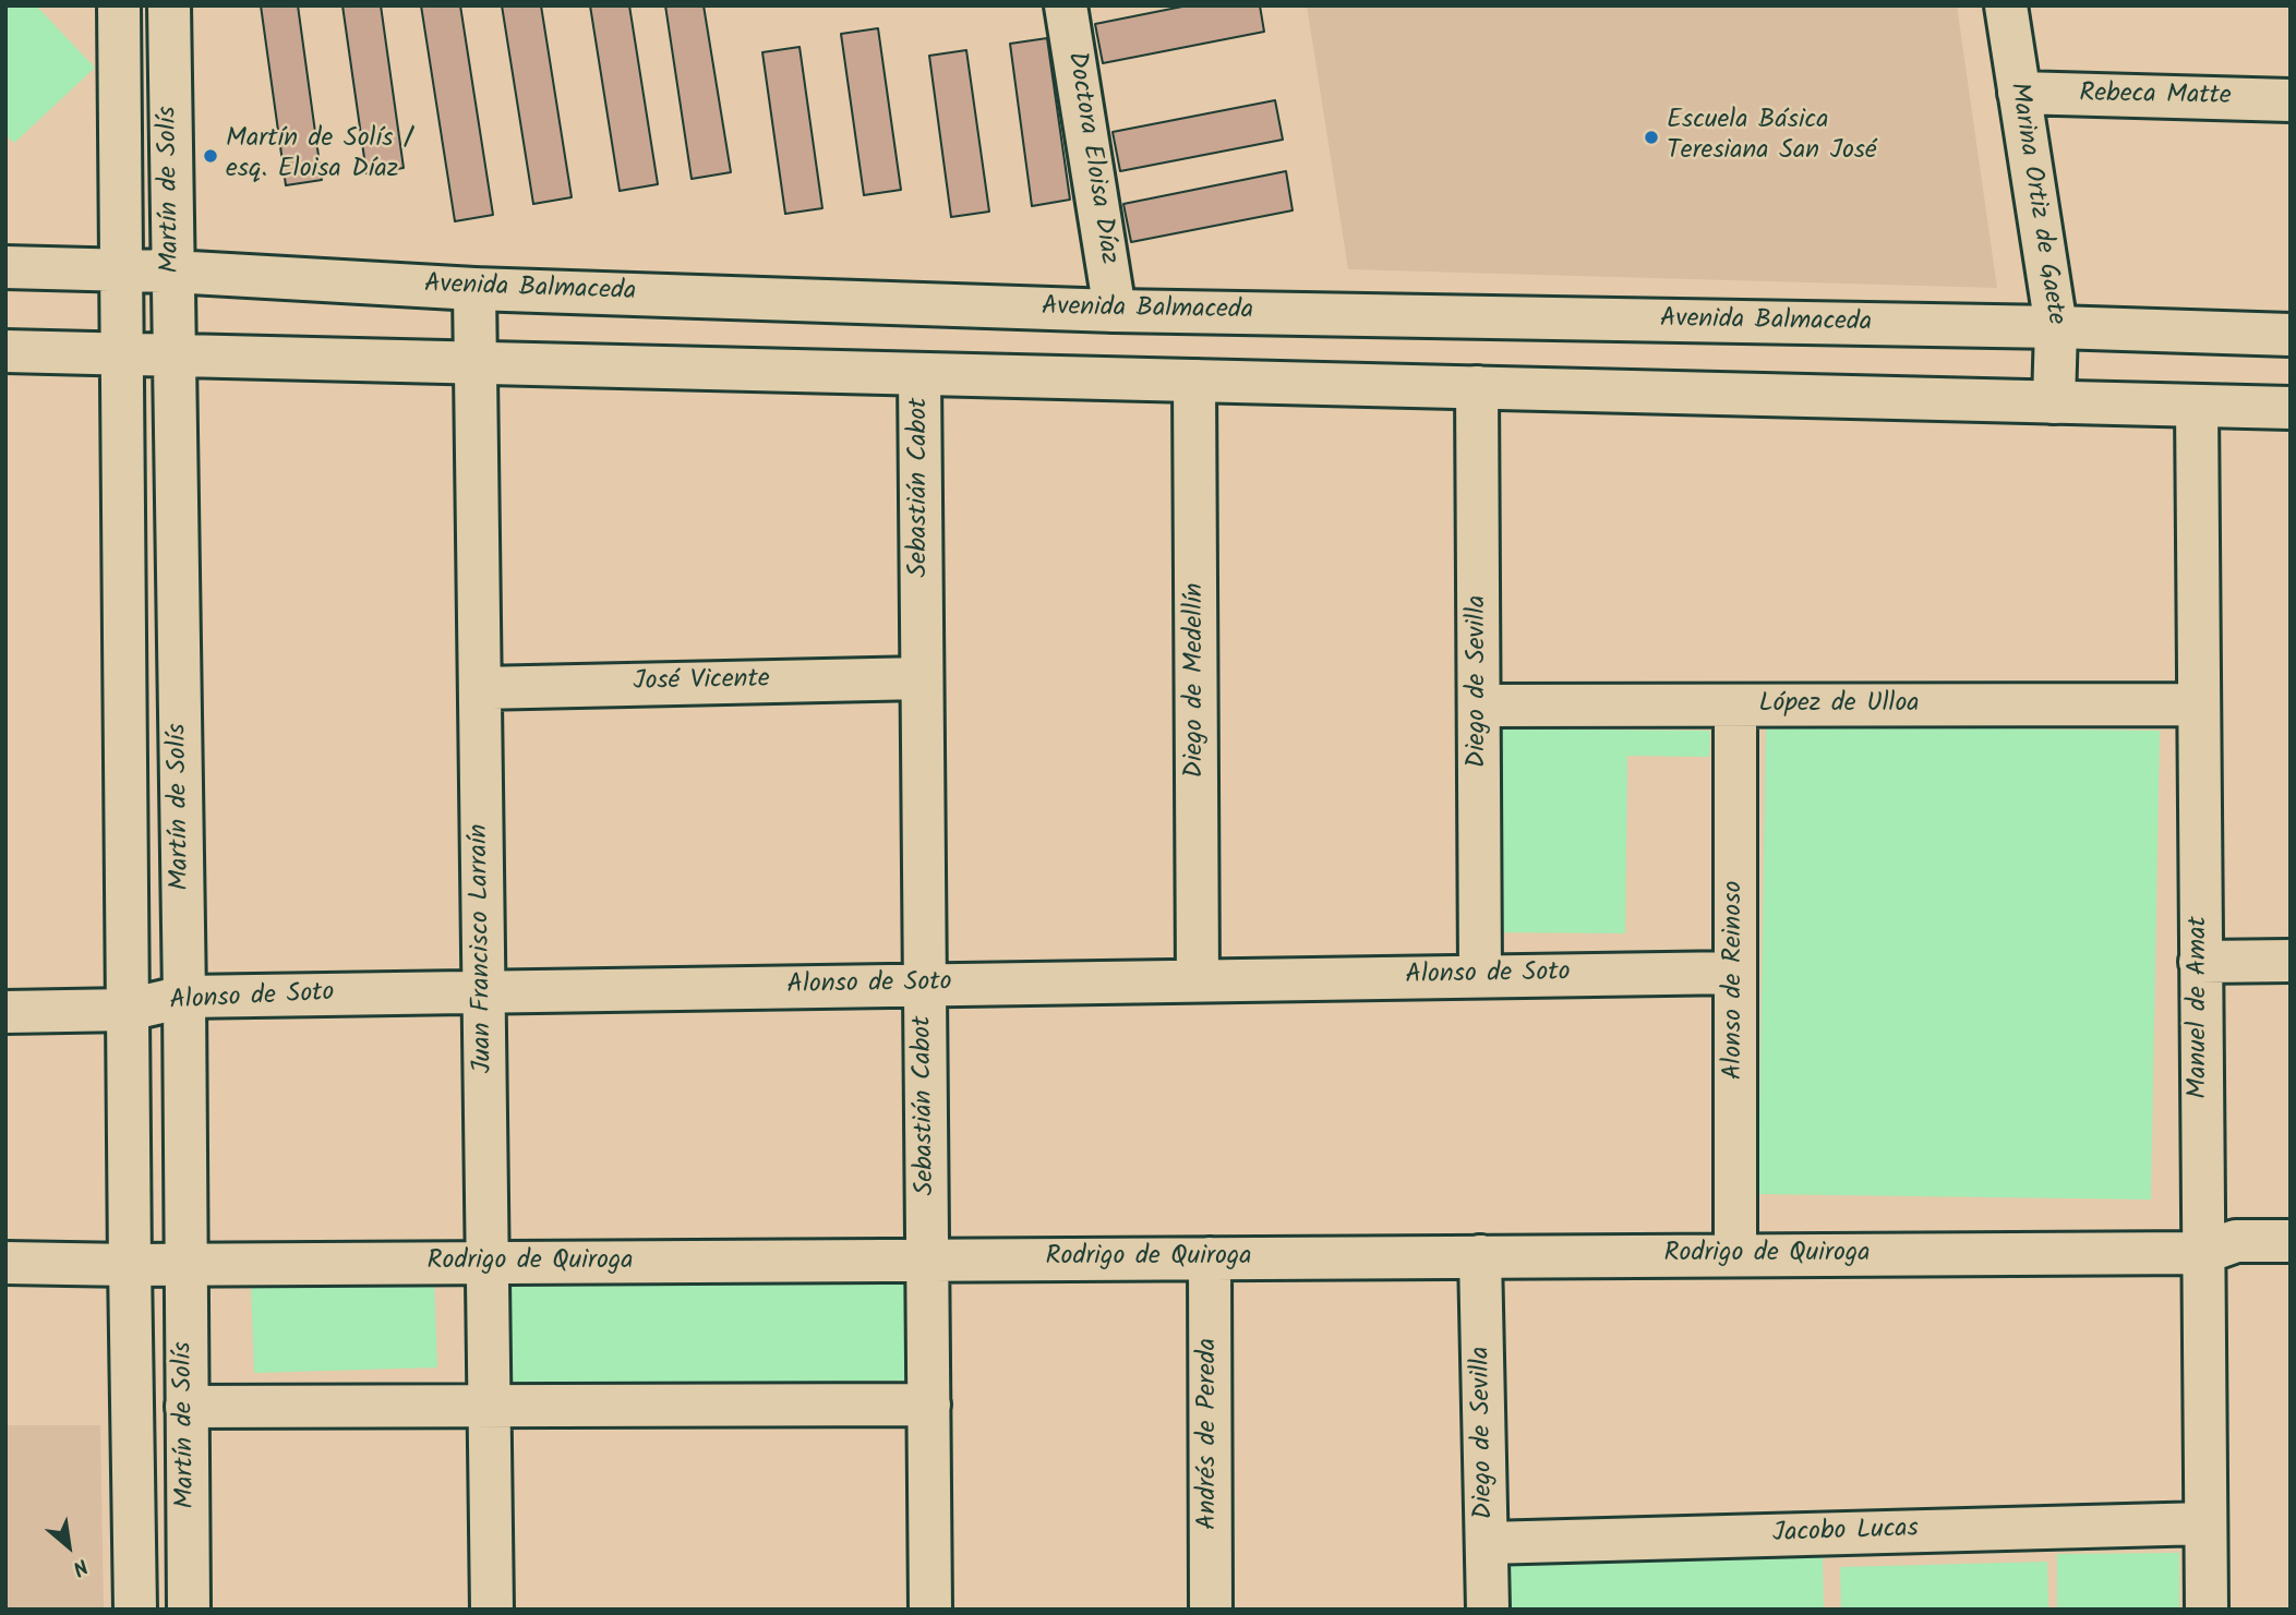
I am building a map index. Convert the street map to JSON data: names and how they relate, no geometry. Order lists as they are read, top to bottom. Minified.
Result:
{"streets":{"street":["Rebeca Matte","Doctora Eloisa Díaz","Martín de Solís","Marina Ortiz de Gaete","Avenida Balmaceda","Sebastián Cabot","Diego de Medellín","Diego de Sevilla","José Vicente","López de Ulloa","Juan Francisco Larraín","Alonso de Soto","Alonso de Reinoso","Manuel de Amat","Rodrigo de Quiroga","Andrés de Pereda","Jacobo Lucas"]},"crossings":[["Rebeca Matte","Marina Ortiz de Gaete"],["Doctora Eloisa Díaz","Avenida Balmaceda"],["Martín de Solís","Avenida Balmaceda"],["Martín de Solís","Alonso de Soto"],["Martín de Solís","Rodrigo de Quiroga"],["Marina Ortiz de Gaete","Avenida Balmaceda"],["Avenida Balmaceda","Juan Francisco Larraín"],["Sebastián Cabot","José Vicente"],["Sebastián Cabot","Alonso de Soto"],["Sebastián Cabot","Rodrigo de Quiroga"],["Diego de Medellín","Alonso de Soto"],["Diego de Sevilla","López de Ulloa"],["Diego de Sevilla","Alonso de Soto"],["Diego de Sevilla","Rodrigo de Quiroga"],["Diego de Sevilla","Jacobo Lucas"],["José Vicente","Juan Francisco Larraín"],["López de Ulloa","Alonso de Reinoso"],["López de Ulloa","Manuel de Amat"],["Juan Francisco Larraín","Alonso de Soto"],["Juan Francisco Larraín","Rodrigo de Quiroga"],["Alonso de Soto","Alonso de Reinoso"],["Alonso de Reinoso","Rodrigo de Quiroga"],["Manuel de Amat","Rodrigo de Quiroga"],["Manuel de Amat","Jacobo Lucas"],["Rodrigo de Quiroga","Andrés de Pereda"]],"places":["Escuela Básica Teresiana San José","Martín de Solís / esq. Eloisa Díaz"],"north":"bottom right"}
